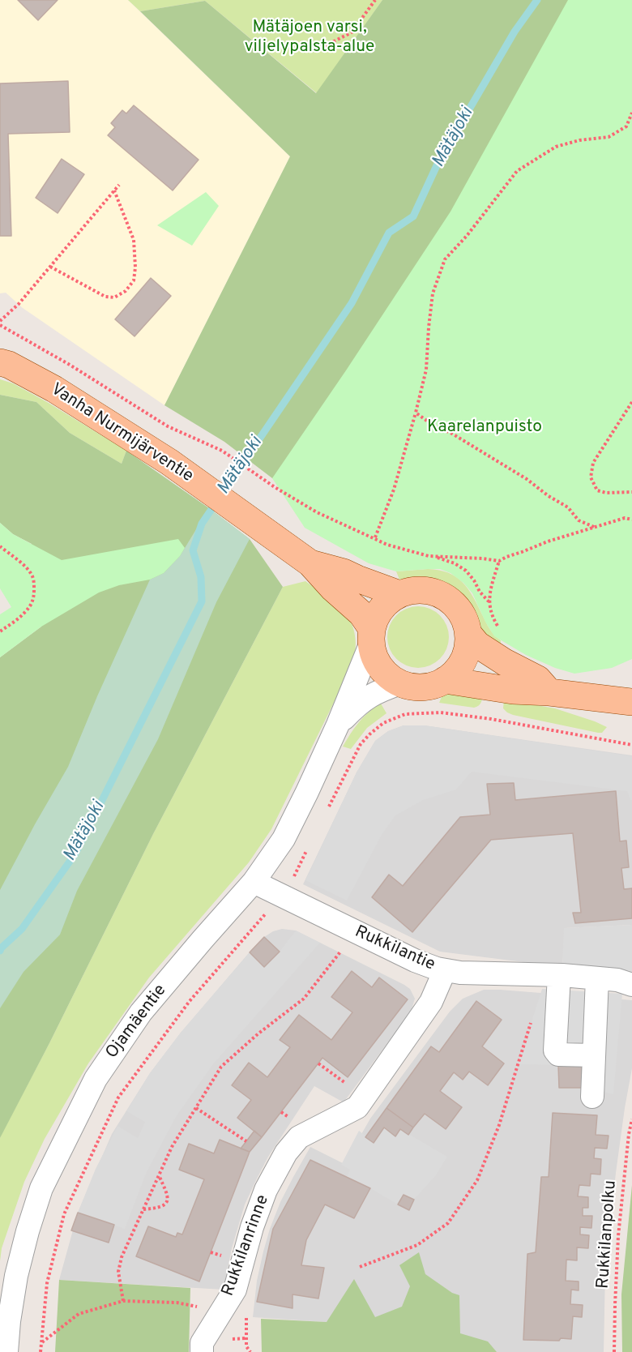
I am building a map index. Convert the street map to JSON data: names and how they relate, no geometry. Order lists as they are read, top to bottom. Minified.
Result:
{"streets":{"main road":["Vanha Nurmijärventie"],"street":["Rukkilantie","Ojamäentie","Rukkilanrinne"],"path":["Rukkilanpolku"]},"crossings":[["Vanha Nurmijärventie","Ojamäentie"],["Rukkilantie","Ojamäentie"],["Rukkilantie","Rukkilanrinne"]],"water":["Mätäjoki"],"parks":["Mätäjoen varsi, viljelypalsta-alue","Kaarelanpuisto"]}
